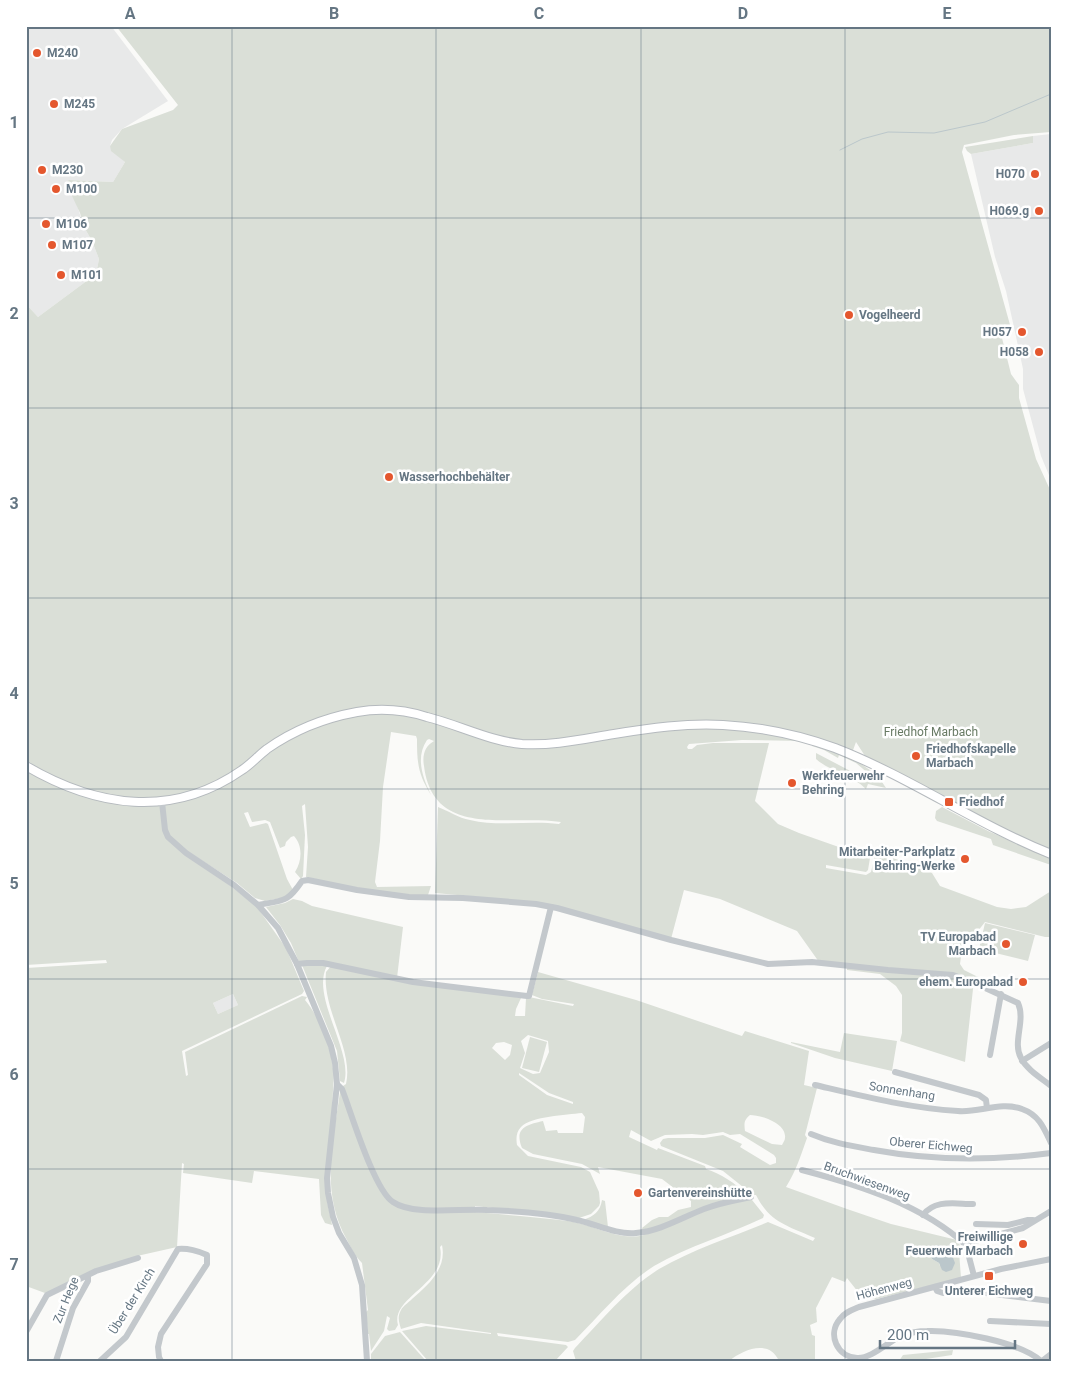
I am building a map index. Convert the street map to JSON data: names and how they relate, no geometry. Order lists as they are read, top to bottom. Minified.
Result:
{"streets":{"street":["Sonnenhang","Oberer Eichweg","Bruchwiesenweg","Höhenweg","Zur Hege","Über der Kirch"]},"parks":["Friedhof Marbach"],"places":{"other":["M240","M245","M230","H070","M100","H069.g","M106","M107","M101","Vogelheerd","H057","H058","Wasserhochbehälter","Friedhofskapelle Marbach","Werkfeuerwehr Behring","Mitarbeiter-Parkplatz Behring-Werke","TV Europabad Marbach","ehem. Europabad","Gartenvereinshütte","Freiwillige Feuerwehr Marbach"],"transit":["Friedhof","Unterer Eichweg"]},"scale_bar":"200 m","grid":{"columns":["A","B","C","D","E"],"rows":["1","2","3","4","5","6","7"]}}
